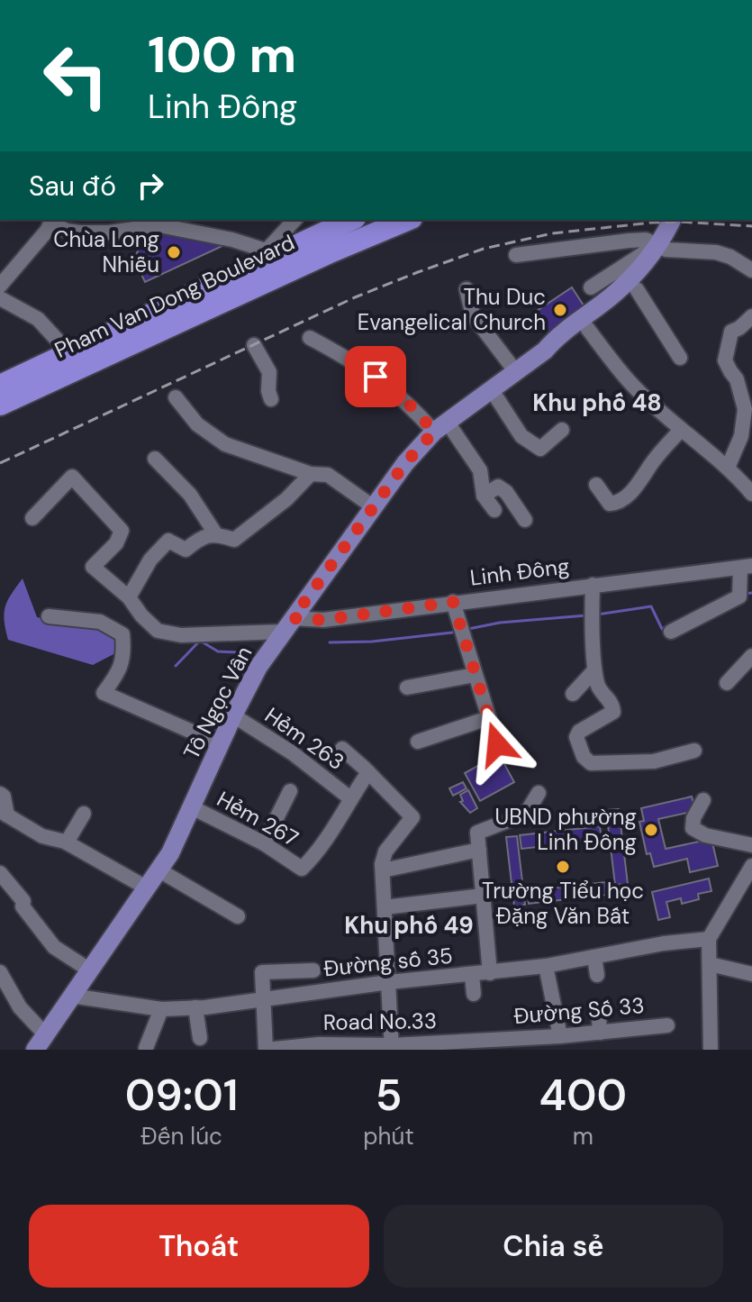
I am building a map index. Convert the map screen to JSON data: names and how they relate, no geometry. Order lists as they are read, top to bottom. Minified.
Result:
{"streets":{"highway":["Pham Van Dong Boulevard"],"main road":["Tô Ngọc Vân"],"street":["Linh Đông","Hẻm 263","Hẻm 267","Đường số 35","Đường Số 33","Road No.33"]},"crossings":[["Linh Đông","Tô Ngọc Vân"],["Tô Ngọc Vân","Hẻm 263"],["Tô Ngọc Vân","Hẻm 267"],["Tô Ngọc Vân","Đường số 35"],["Hẻm 263","Hẻm 267"],["Đường Số 33","Road No.33"]],"districts":["Khu phố 48","Khu phố 49"],"places":["Chùa Long Nhiễu","Thu Duc Evangelical Church","UBND phường Linh Đông","Trường Tiểu học Đặng Văn Bất"],"page":{"turn":["100 m","Linh Đông"],"then":"Sau đó","eta":["09:01","Đến lúc","5","phút","400","m"],"buttons":["Thoát","Chia sẻ"]}}
